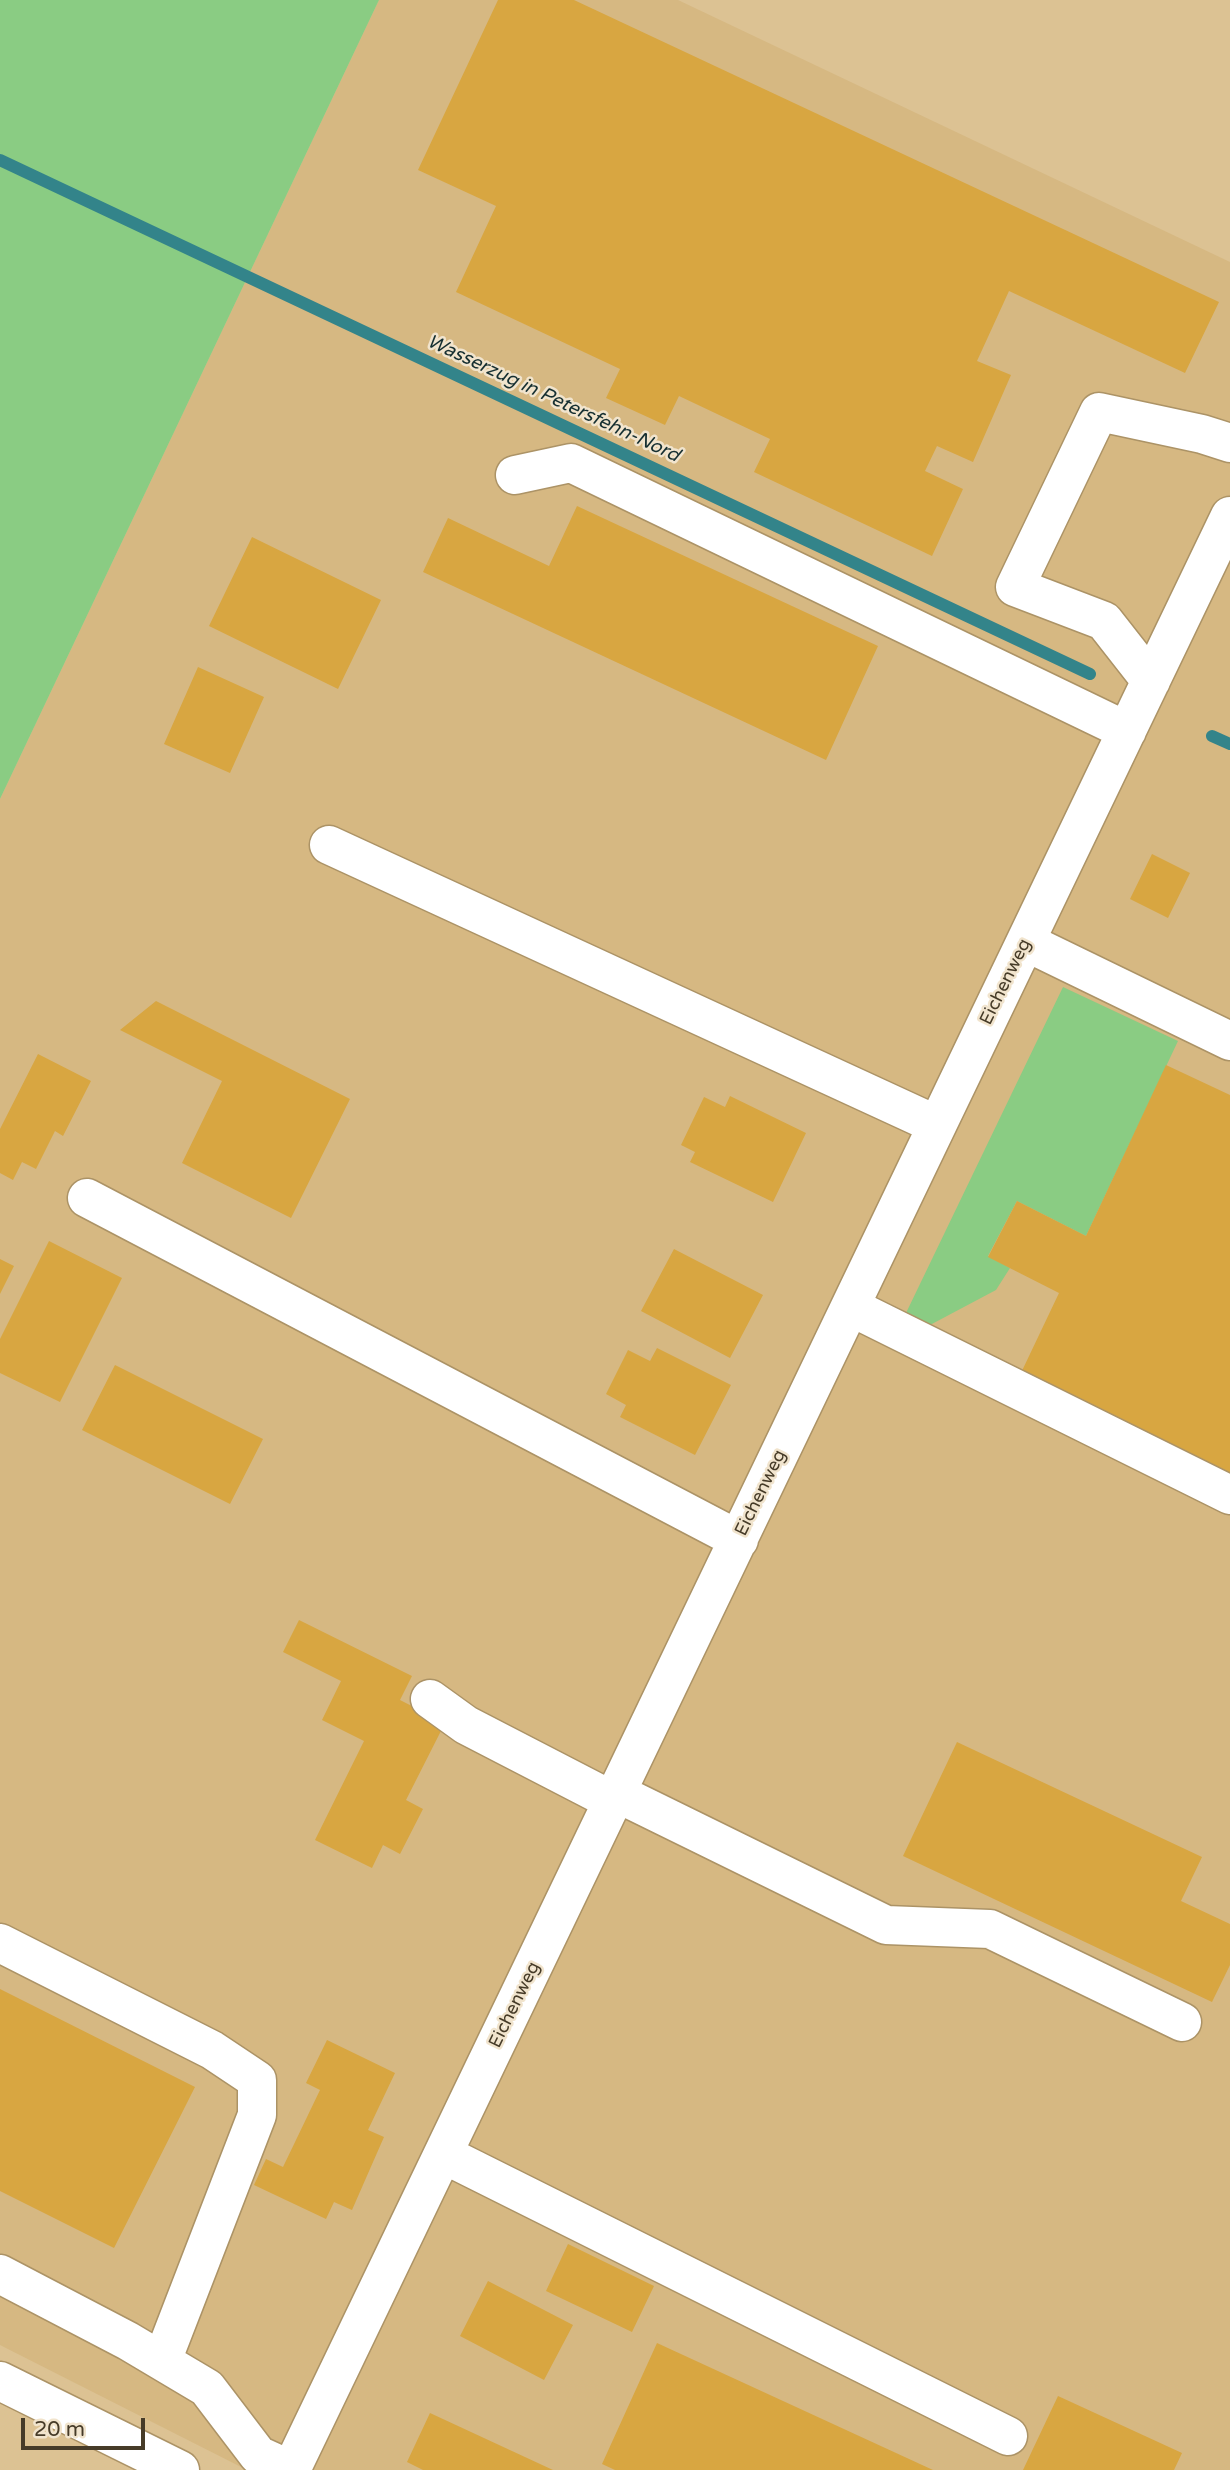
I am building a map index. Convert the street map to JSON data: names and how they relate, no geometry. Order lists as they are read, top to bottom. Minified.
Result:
{"streets":{"street":["Eichenweg"]},"water":["Wasserzug in Petersfehn-Nord"],"scale_bar":"20 m"}
